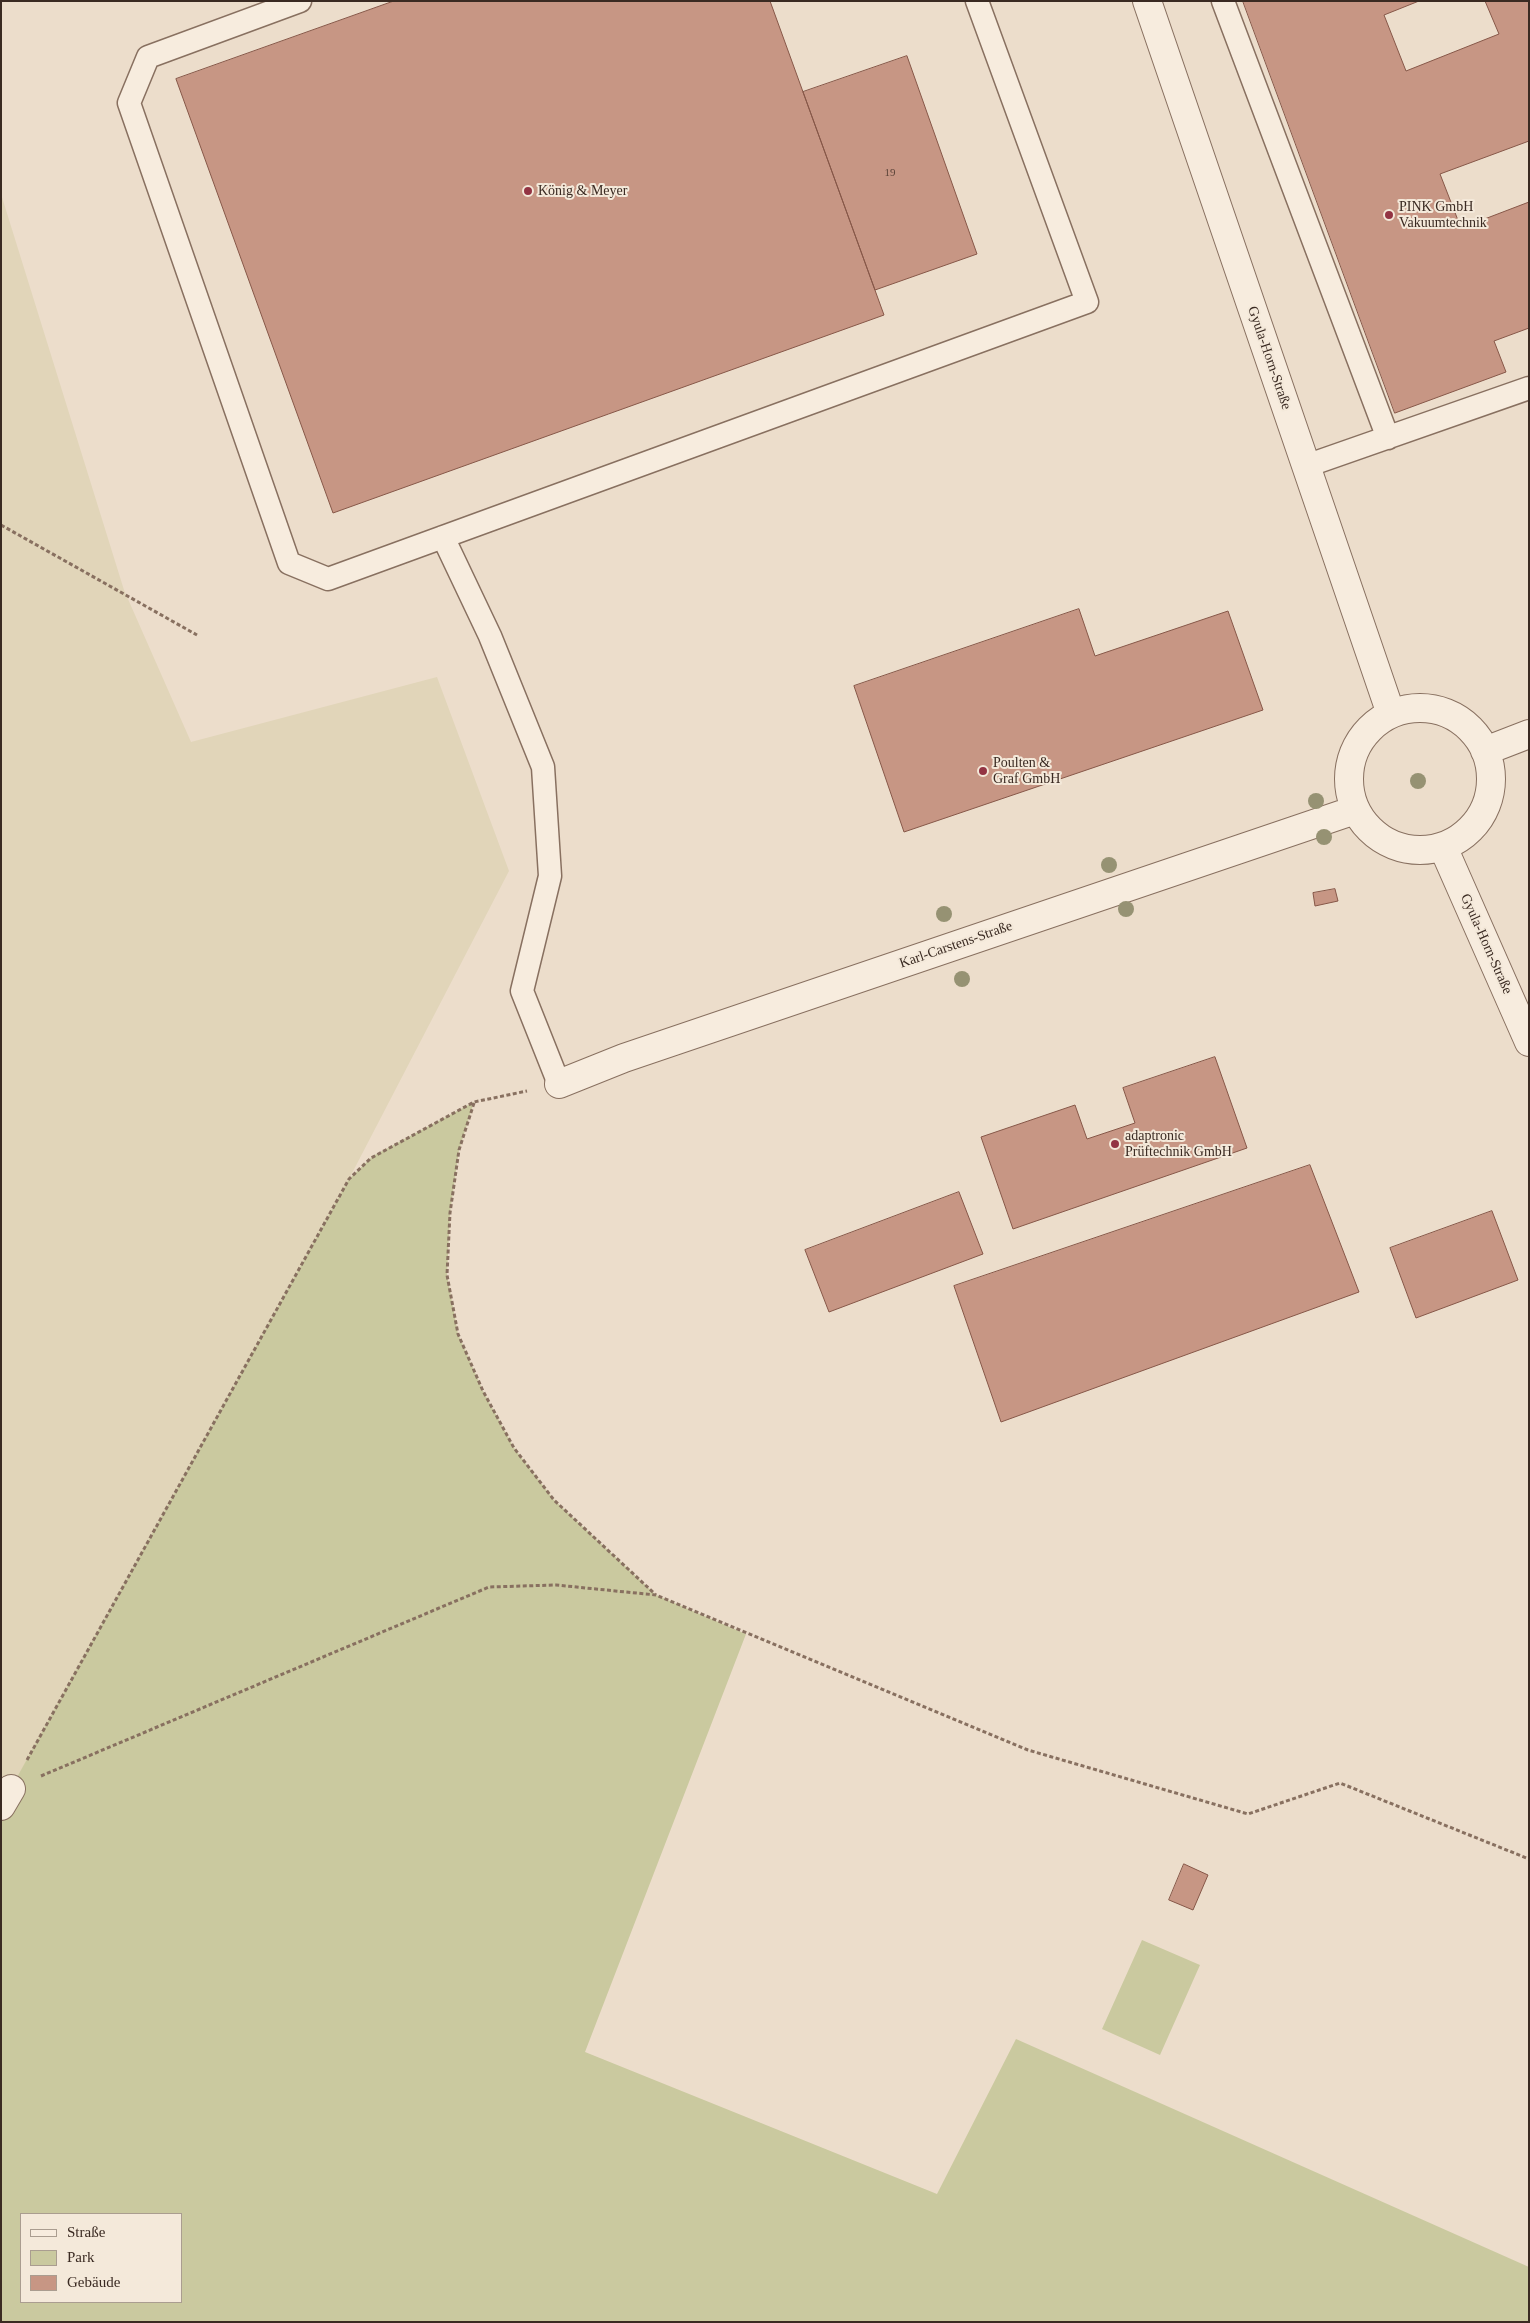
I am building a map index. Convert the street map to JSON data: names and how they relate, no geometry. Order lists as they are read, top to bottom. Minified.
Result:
{"streets":{"street":["Gyula-Horn-Straße","Karl-Carstens-Straße"]},"crossings":[["Gyula-Horn-Straße","Karl-Carstens-Straße"]],"places":["König & Meyer","PINK GmbH Vakuumtechnik","Poulten & Graf GmbH","adaptronic Prüftechnik GmbH"],"house_numbers":["19"],"legend":["Straße","Park","Gebäude"]}
